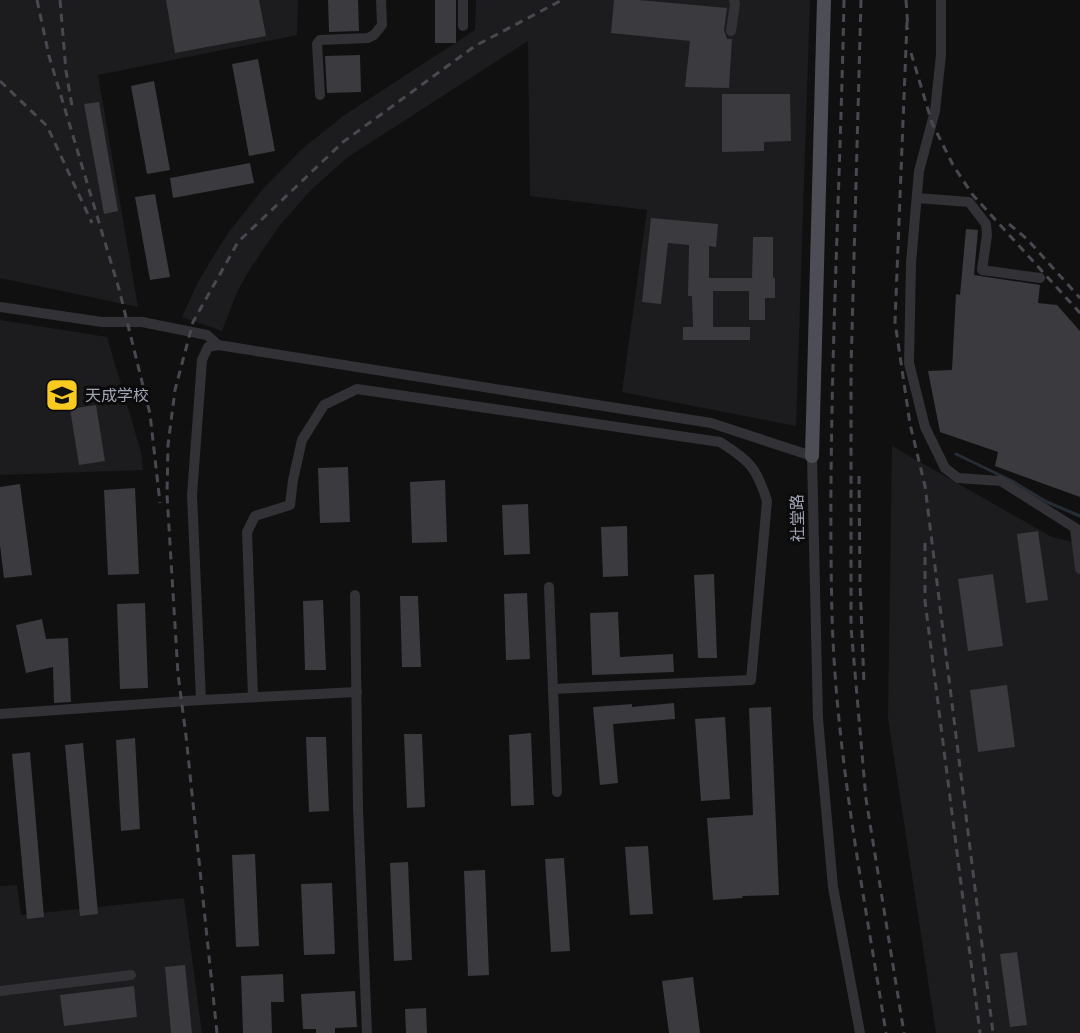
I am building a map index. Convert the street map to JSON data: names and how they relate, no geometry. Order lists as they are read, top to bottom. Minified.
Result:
{"streets":{"main road":["社堂路"]},"places":{"school or university":["天成学校"]}}
